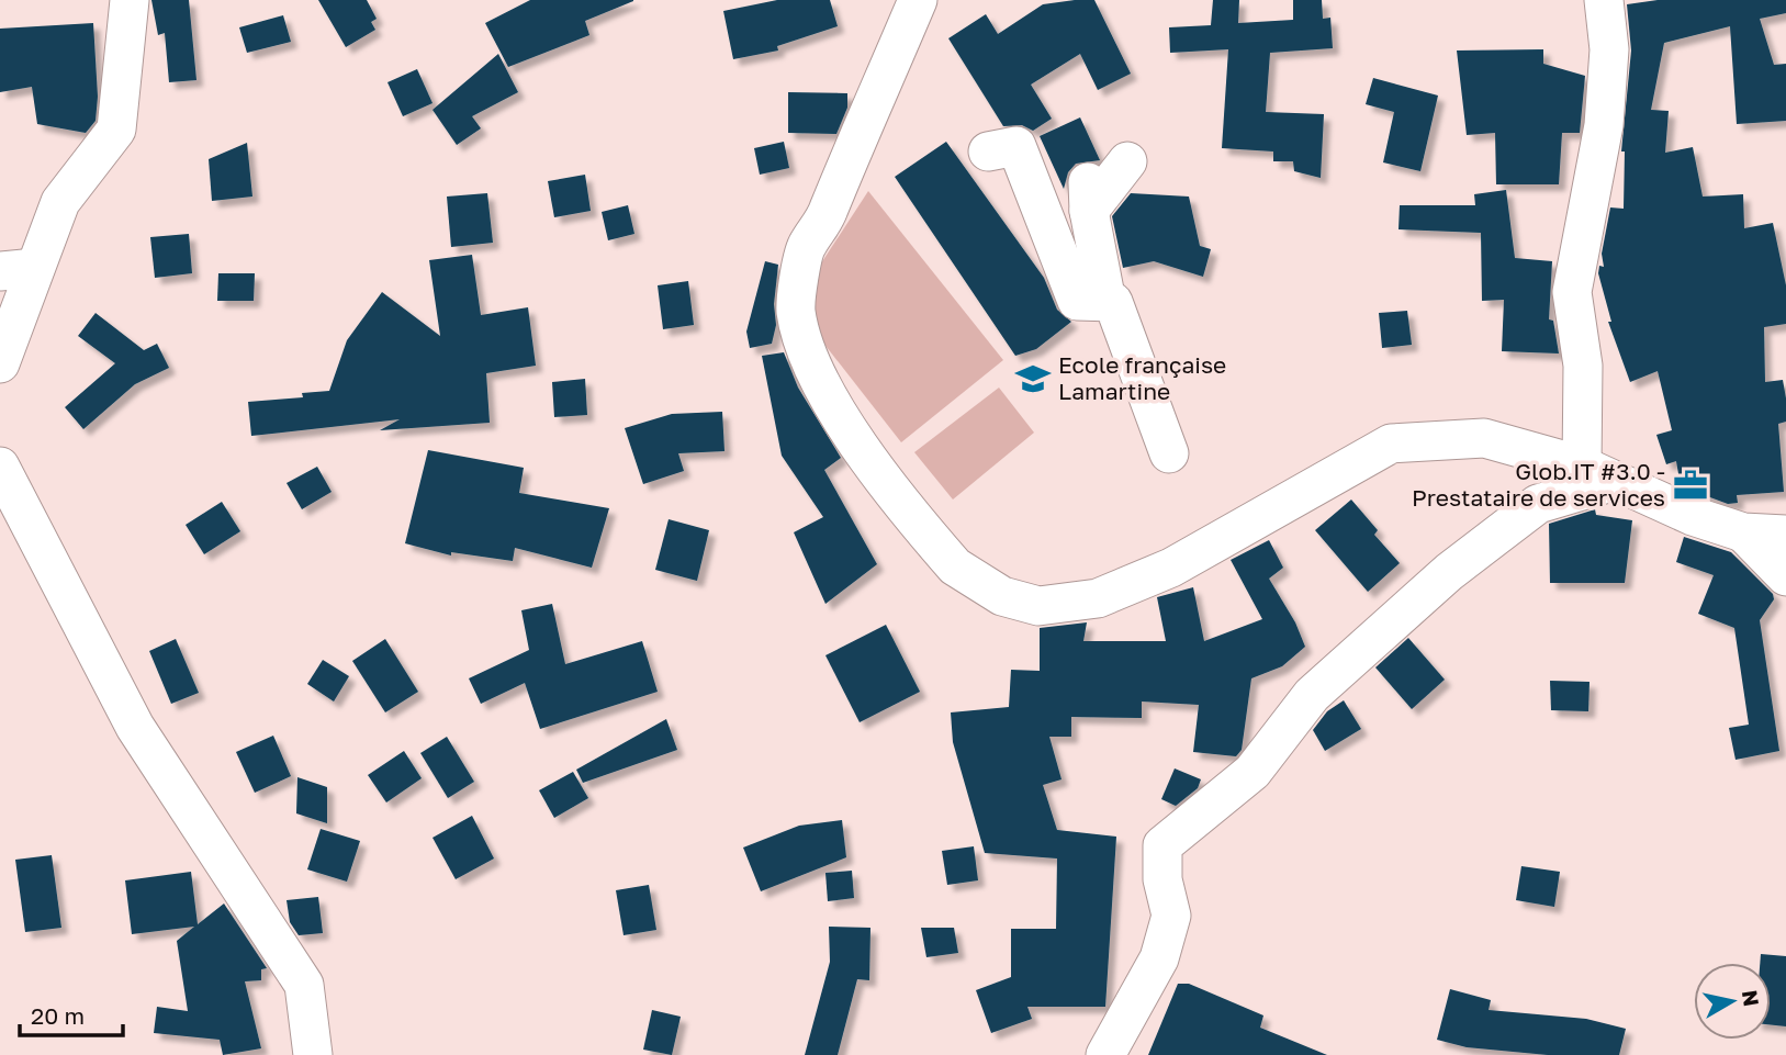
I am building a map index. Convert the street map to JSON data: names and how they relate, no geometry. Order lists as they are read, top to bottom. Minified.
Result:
{"places":{"school or university":["Ecole française Lamartine"],"office":["Glob.IT #3.0 - Prestataire de services"]},"scale_bar":"20 m","north":"right"}
